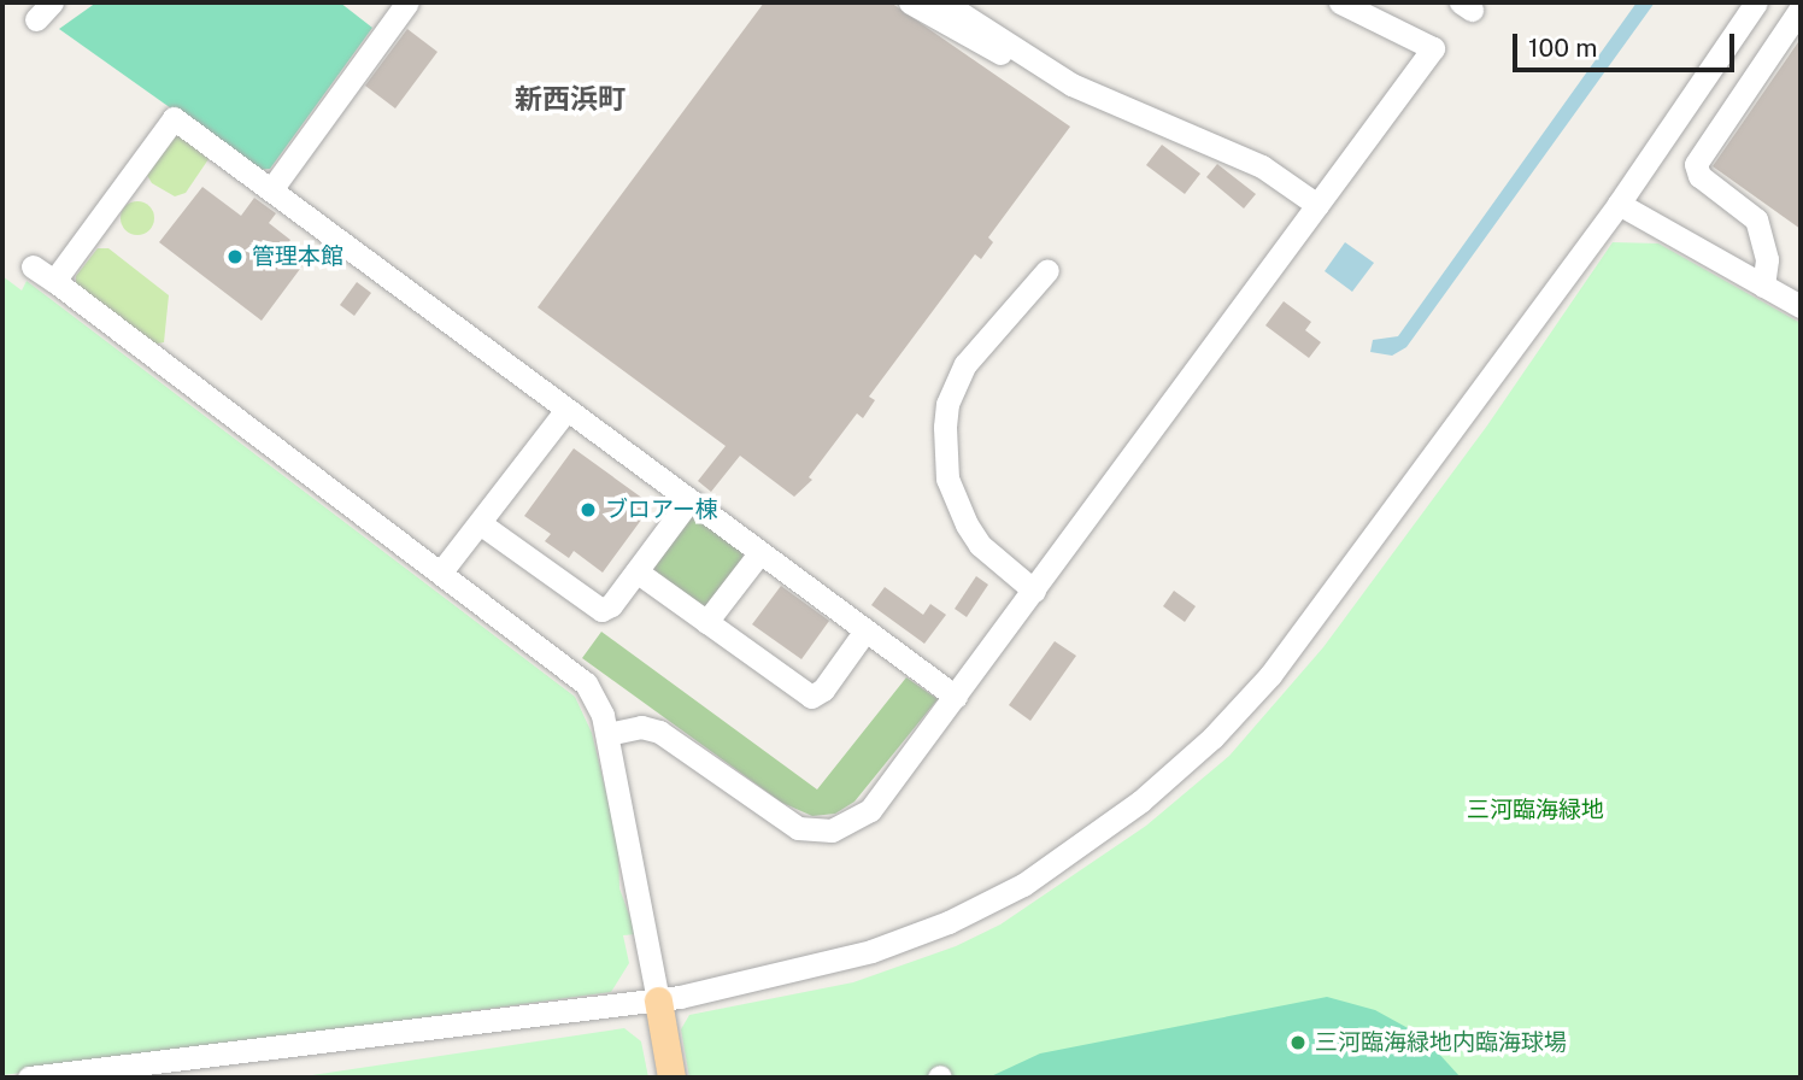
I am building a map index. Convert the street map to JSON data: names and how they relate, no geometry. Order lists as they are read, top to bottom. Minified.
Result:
{"districts":["新西浜町"],"parks":["三河臨海緑地"],"places":["管理本館","ブロアー棟","三河臨海緑地内臨海球場"],"scale_bar":"100 m"}
